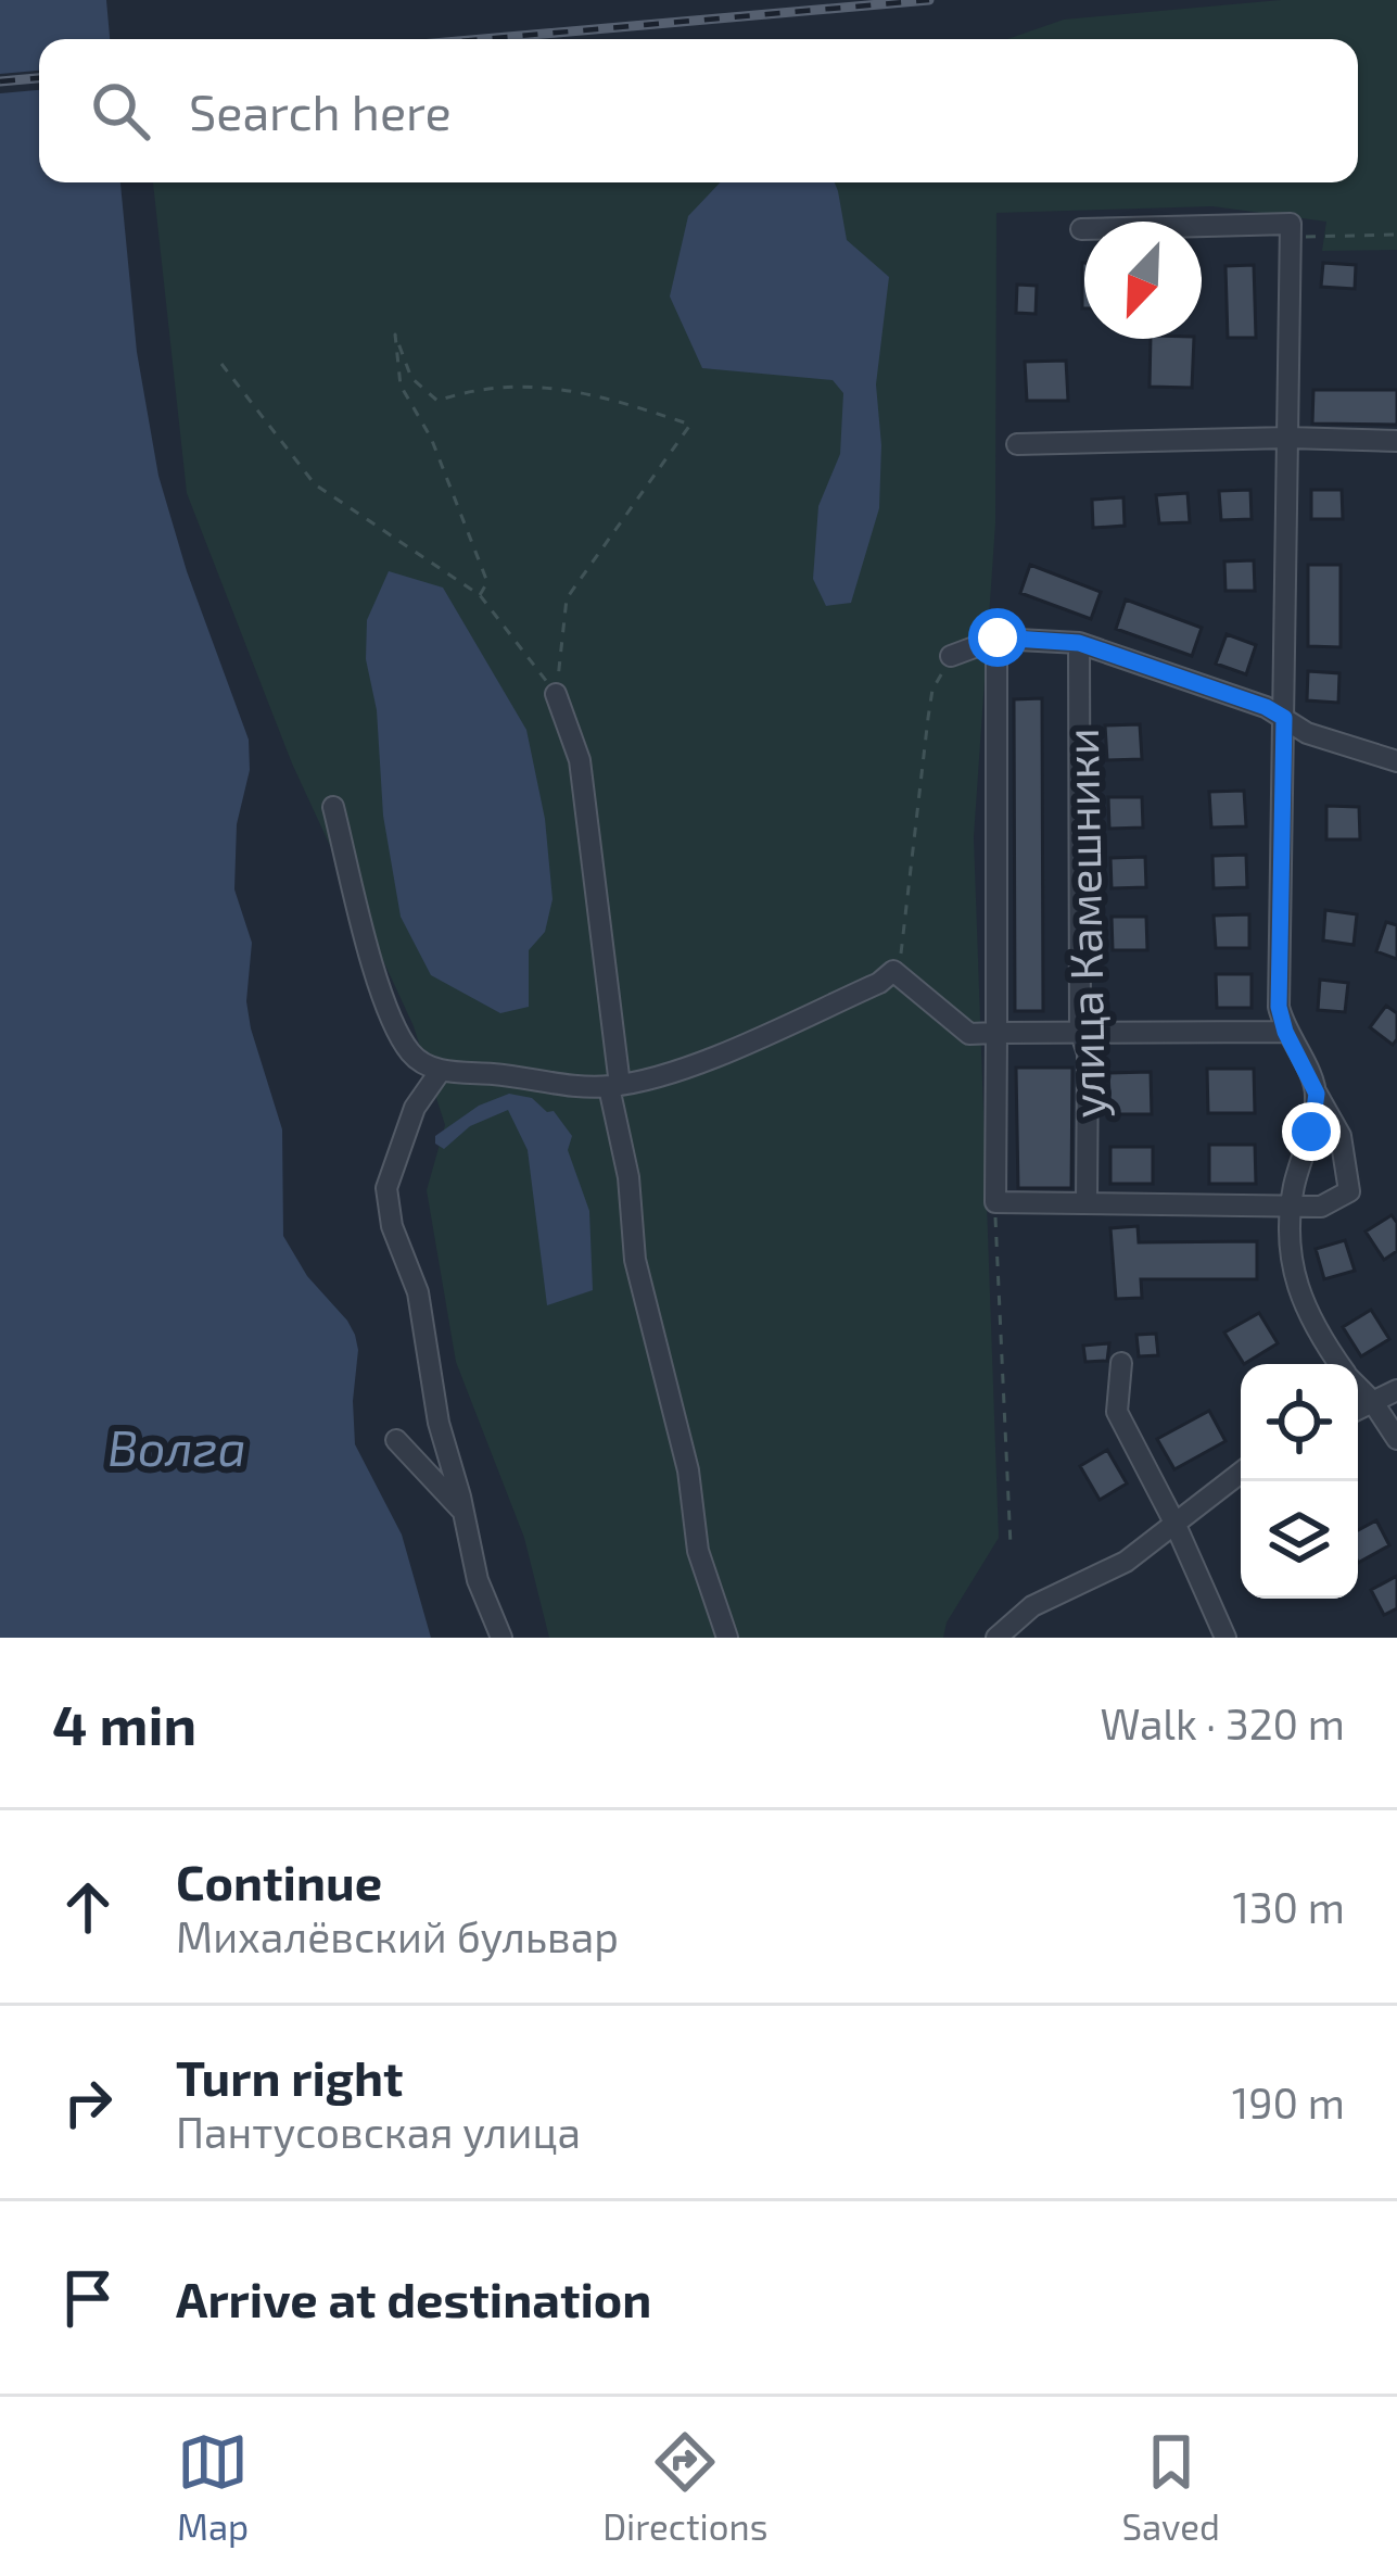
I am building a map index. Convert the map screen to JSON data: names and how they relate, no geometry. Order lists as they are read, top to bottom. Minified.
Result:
{"streets":{"street":["улица Камешники"]},"water":["Волга"],"north":"bottom left","page":{"search":"Search here","heading":["4 min","Walk · 320 m"],"list":[["Continue","Михалёвский бульвар","130 m"],["Turn right","Пантусовская улица","190 m"],"Arrive at destination"],"nav":["Map","Directions","Saved"]}}
